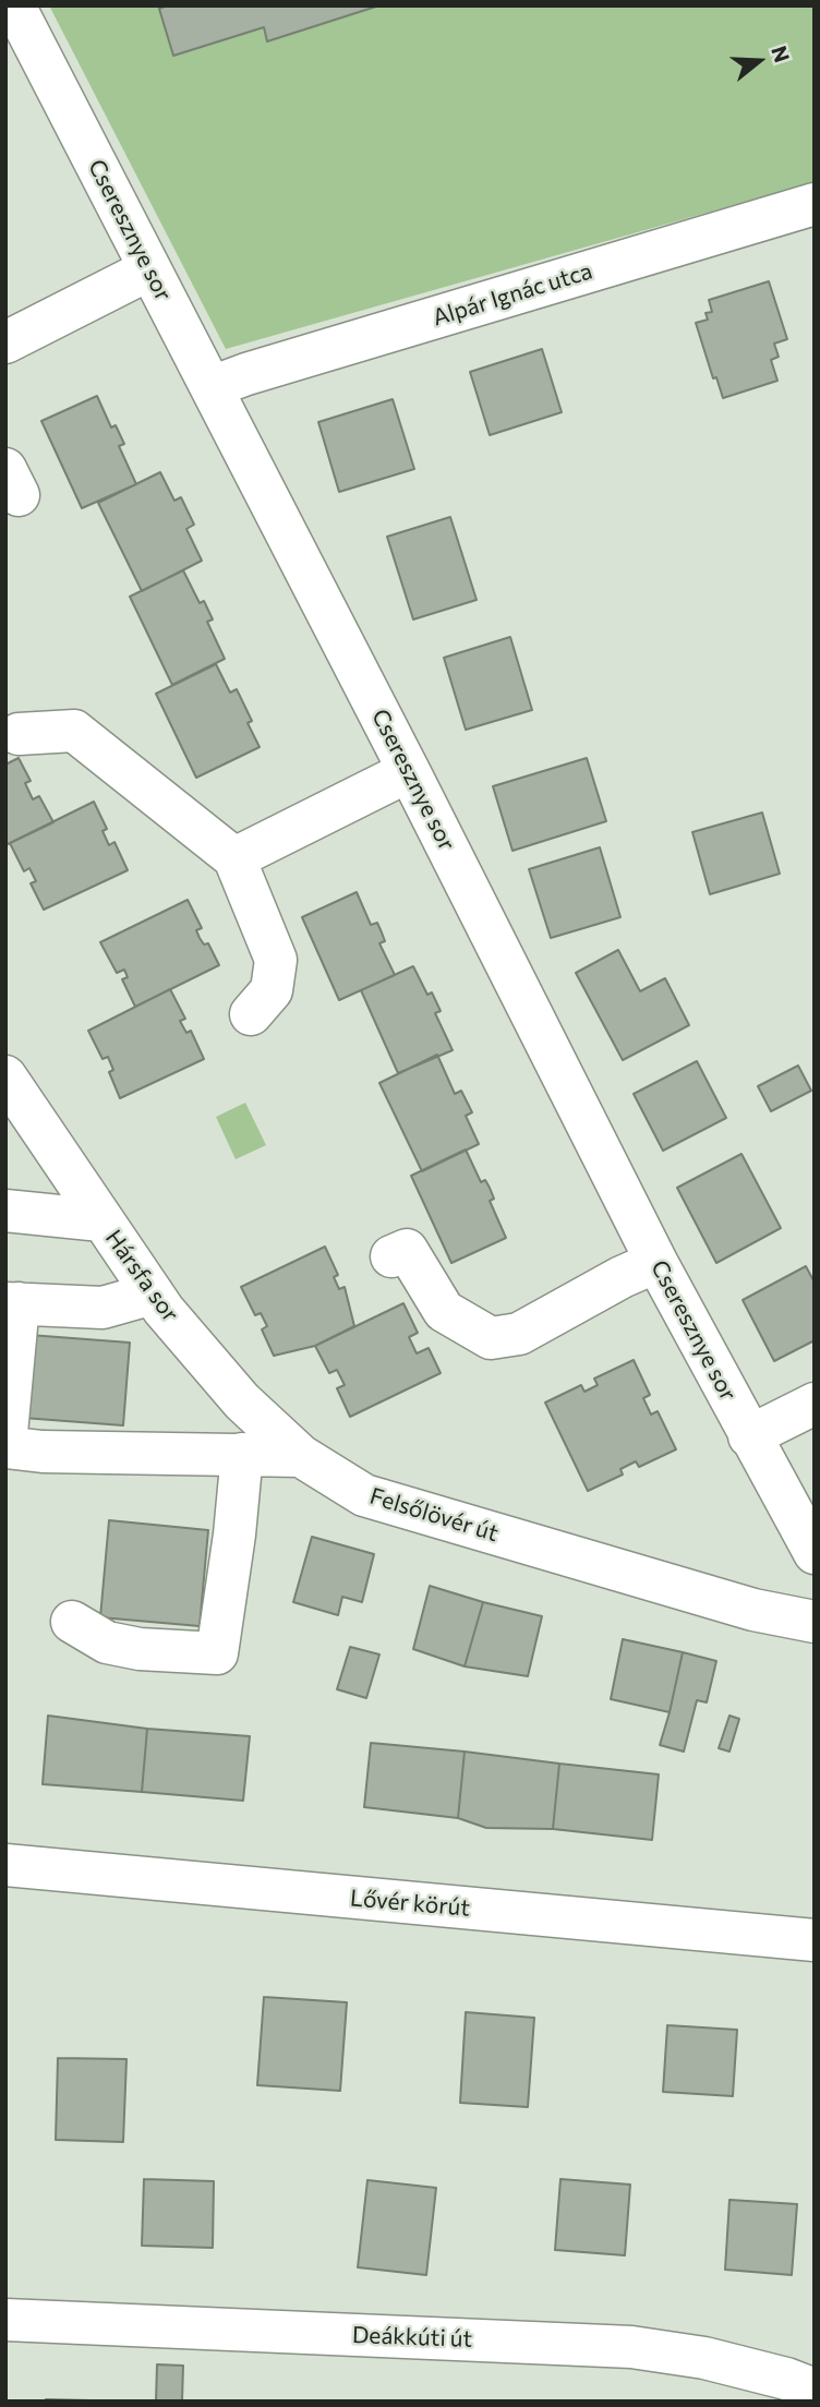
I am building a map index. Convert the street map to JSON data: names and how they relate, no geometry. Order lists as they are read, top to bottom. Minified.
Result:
{"streets":{"street":["Cseresznye sor","Alpár Ignác utca","Hársfa sor","Felsőlövér út","Lővér körút","Deákkúti út"]},"crossings":[["Cseresznye sor","Alpár Ignác utca"],["Hársfa sor","Felsőlövér út"]],"north":"right"}
